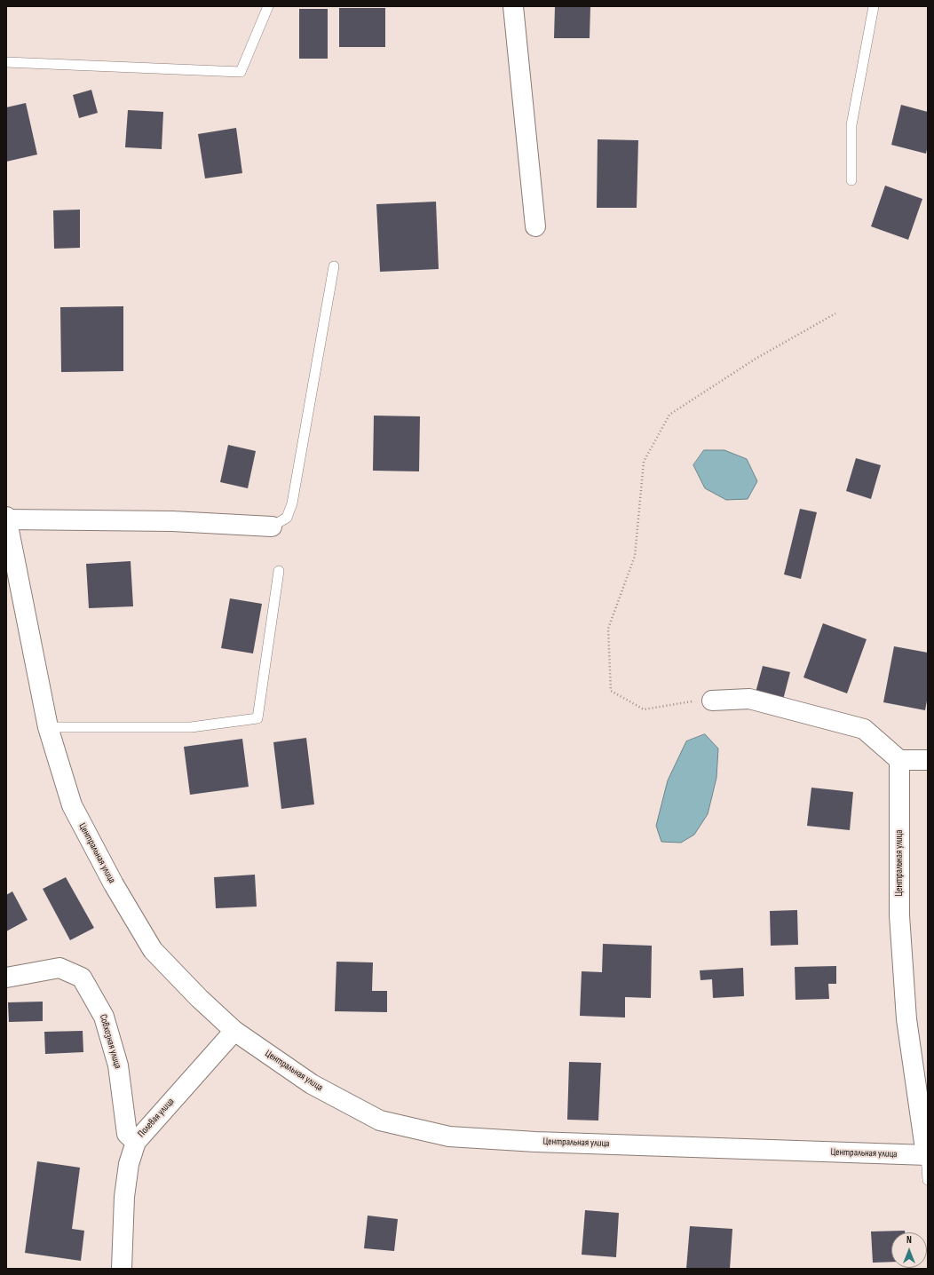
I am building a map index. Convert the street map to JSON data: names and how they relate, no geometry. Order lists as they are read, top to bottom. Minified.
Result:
{"streets":{"street":["Центральная улица","Совхозная улица","Полевая улица"]},"crossings":[["Центральная улица","Полевая улица"],["Совхозная улица","Полевая улица"]],"north":"top"}
